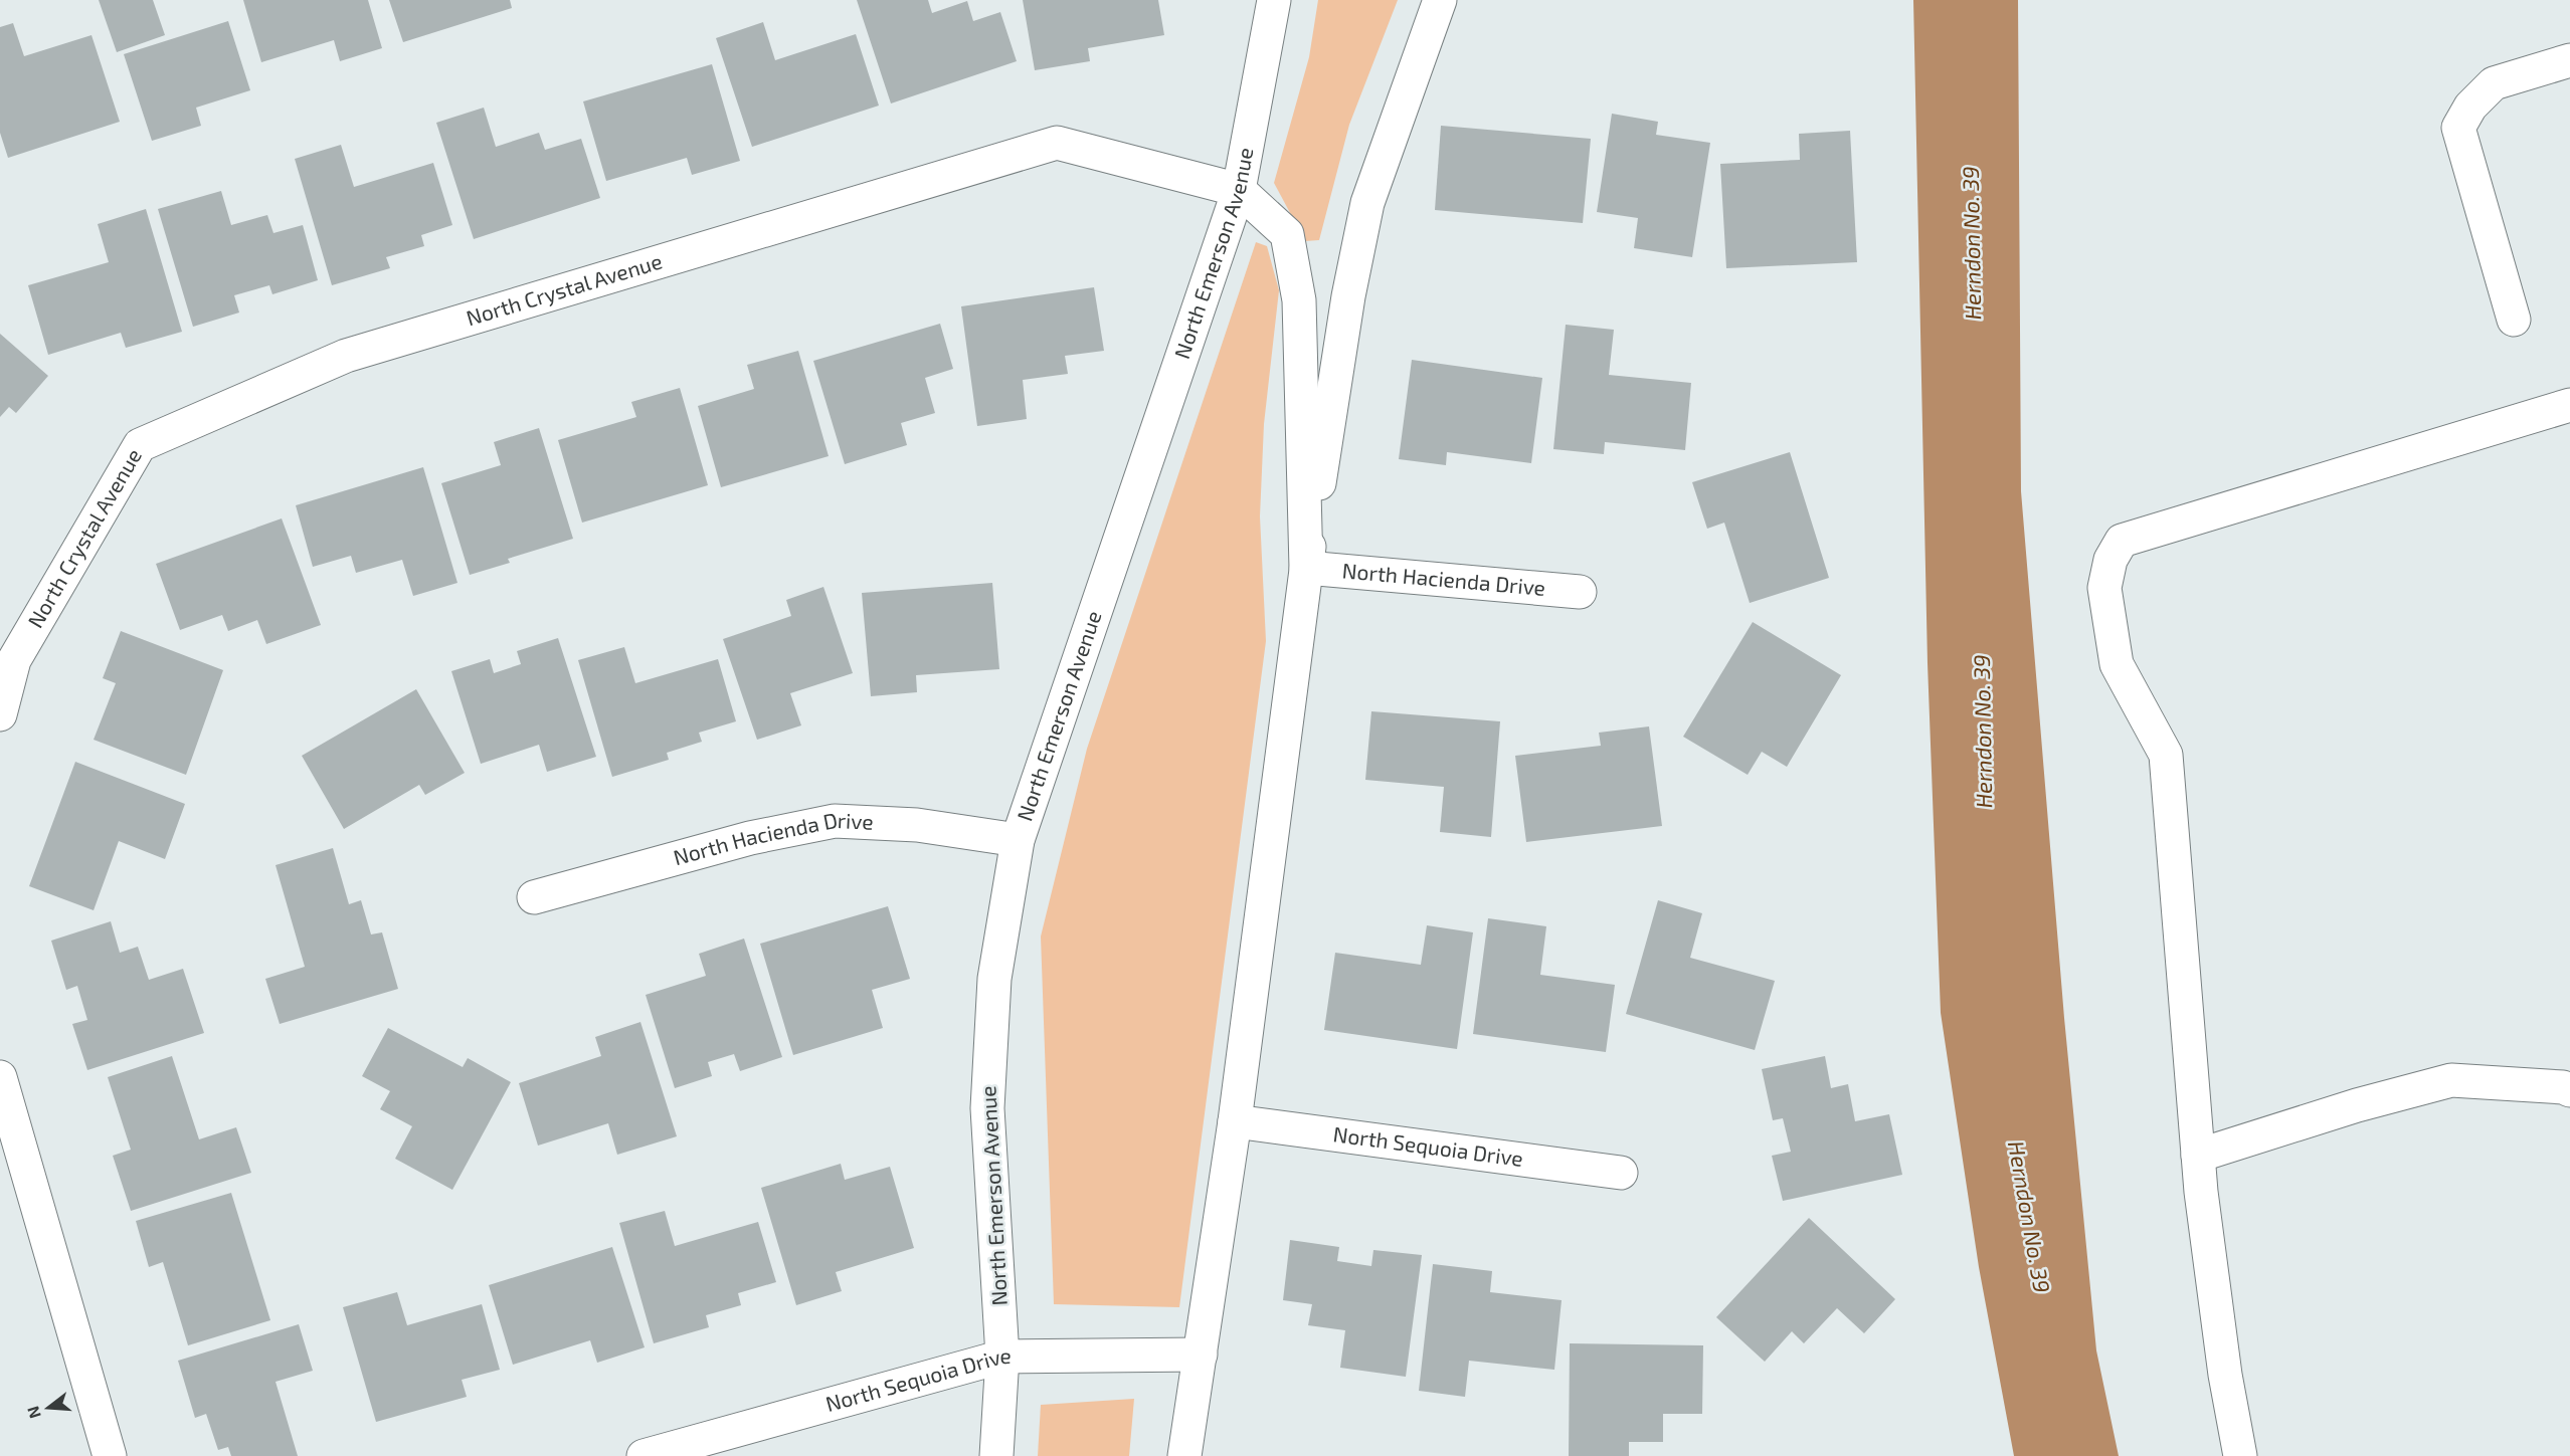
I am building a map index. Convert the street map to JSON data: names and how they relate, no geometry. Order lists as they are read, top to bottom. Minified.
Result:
{"streets":{"street":["North Emerson Avenue","North Crystal Avenue","North Hacienda Drive","North Sequoia Drive"]},"crossings":[["North Emerson Avenue","North Crystal Avenue"],["North Emerson Avenue","North Hacienda Drive"],["North Emerson Avenue","North Sequoia Drive"]],"water":["Herndon No. 39"],"north":"left"}
